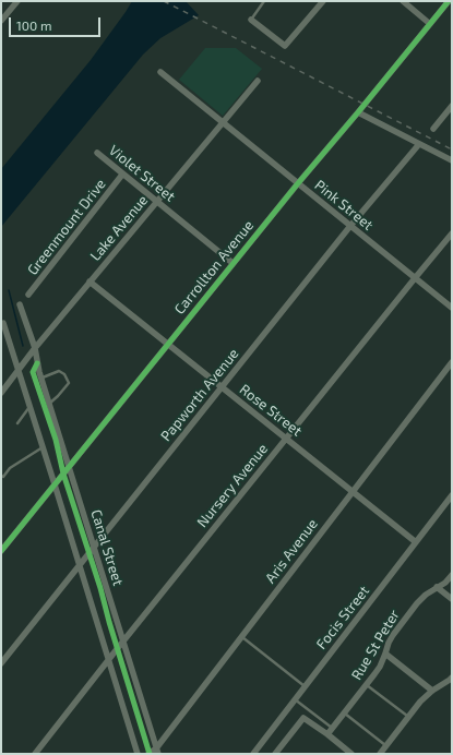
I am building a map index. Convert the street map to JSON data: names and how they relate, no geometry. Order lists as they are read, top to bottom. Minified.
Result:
{"streets":{"street":["Violet Street","Pink Street","Greenmount Drive","Lake Avenue","Carrollton Avenue","Papworth Avenue","Rose Street","Nursery Avenue","Canal Street","Aris Avenue","Focis Street","Rue St Peter"]},"crossings":[["Violet Street","Greenmount Drive"],["Violet Street","Lake Avenue"],["Violet Street","Carrollton Avenue"],["Pink Street","Lake Avenue"],["Pink Street","Carrollton Avenue"],["Pink Street","Papworth Avenue"],["Pink Street","Nursery Avenue"],["Lake Avenue","Rose Street"],["Lake Avenue","Canal Street"],["Carrollton Avenue","Rose Street"],["Carrollton Avenue","Canal Street"],["Papworth Avenue","Rose Street"],["Papworth Avenue","Canal Street"],["Rose Street","Nursery Avenue"],["Rose Street","Aris Avenue"],["Rose Street","Focis Street"],["Nursery Avenue","Canal Street"],["Canal Street","Aris Avenue"]],"scale_bar":"100 m"}
